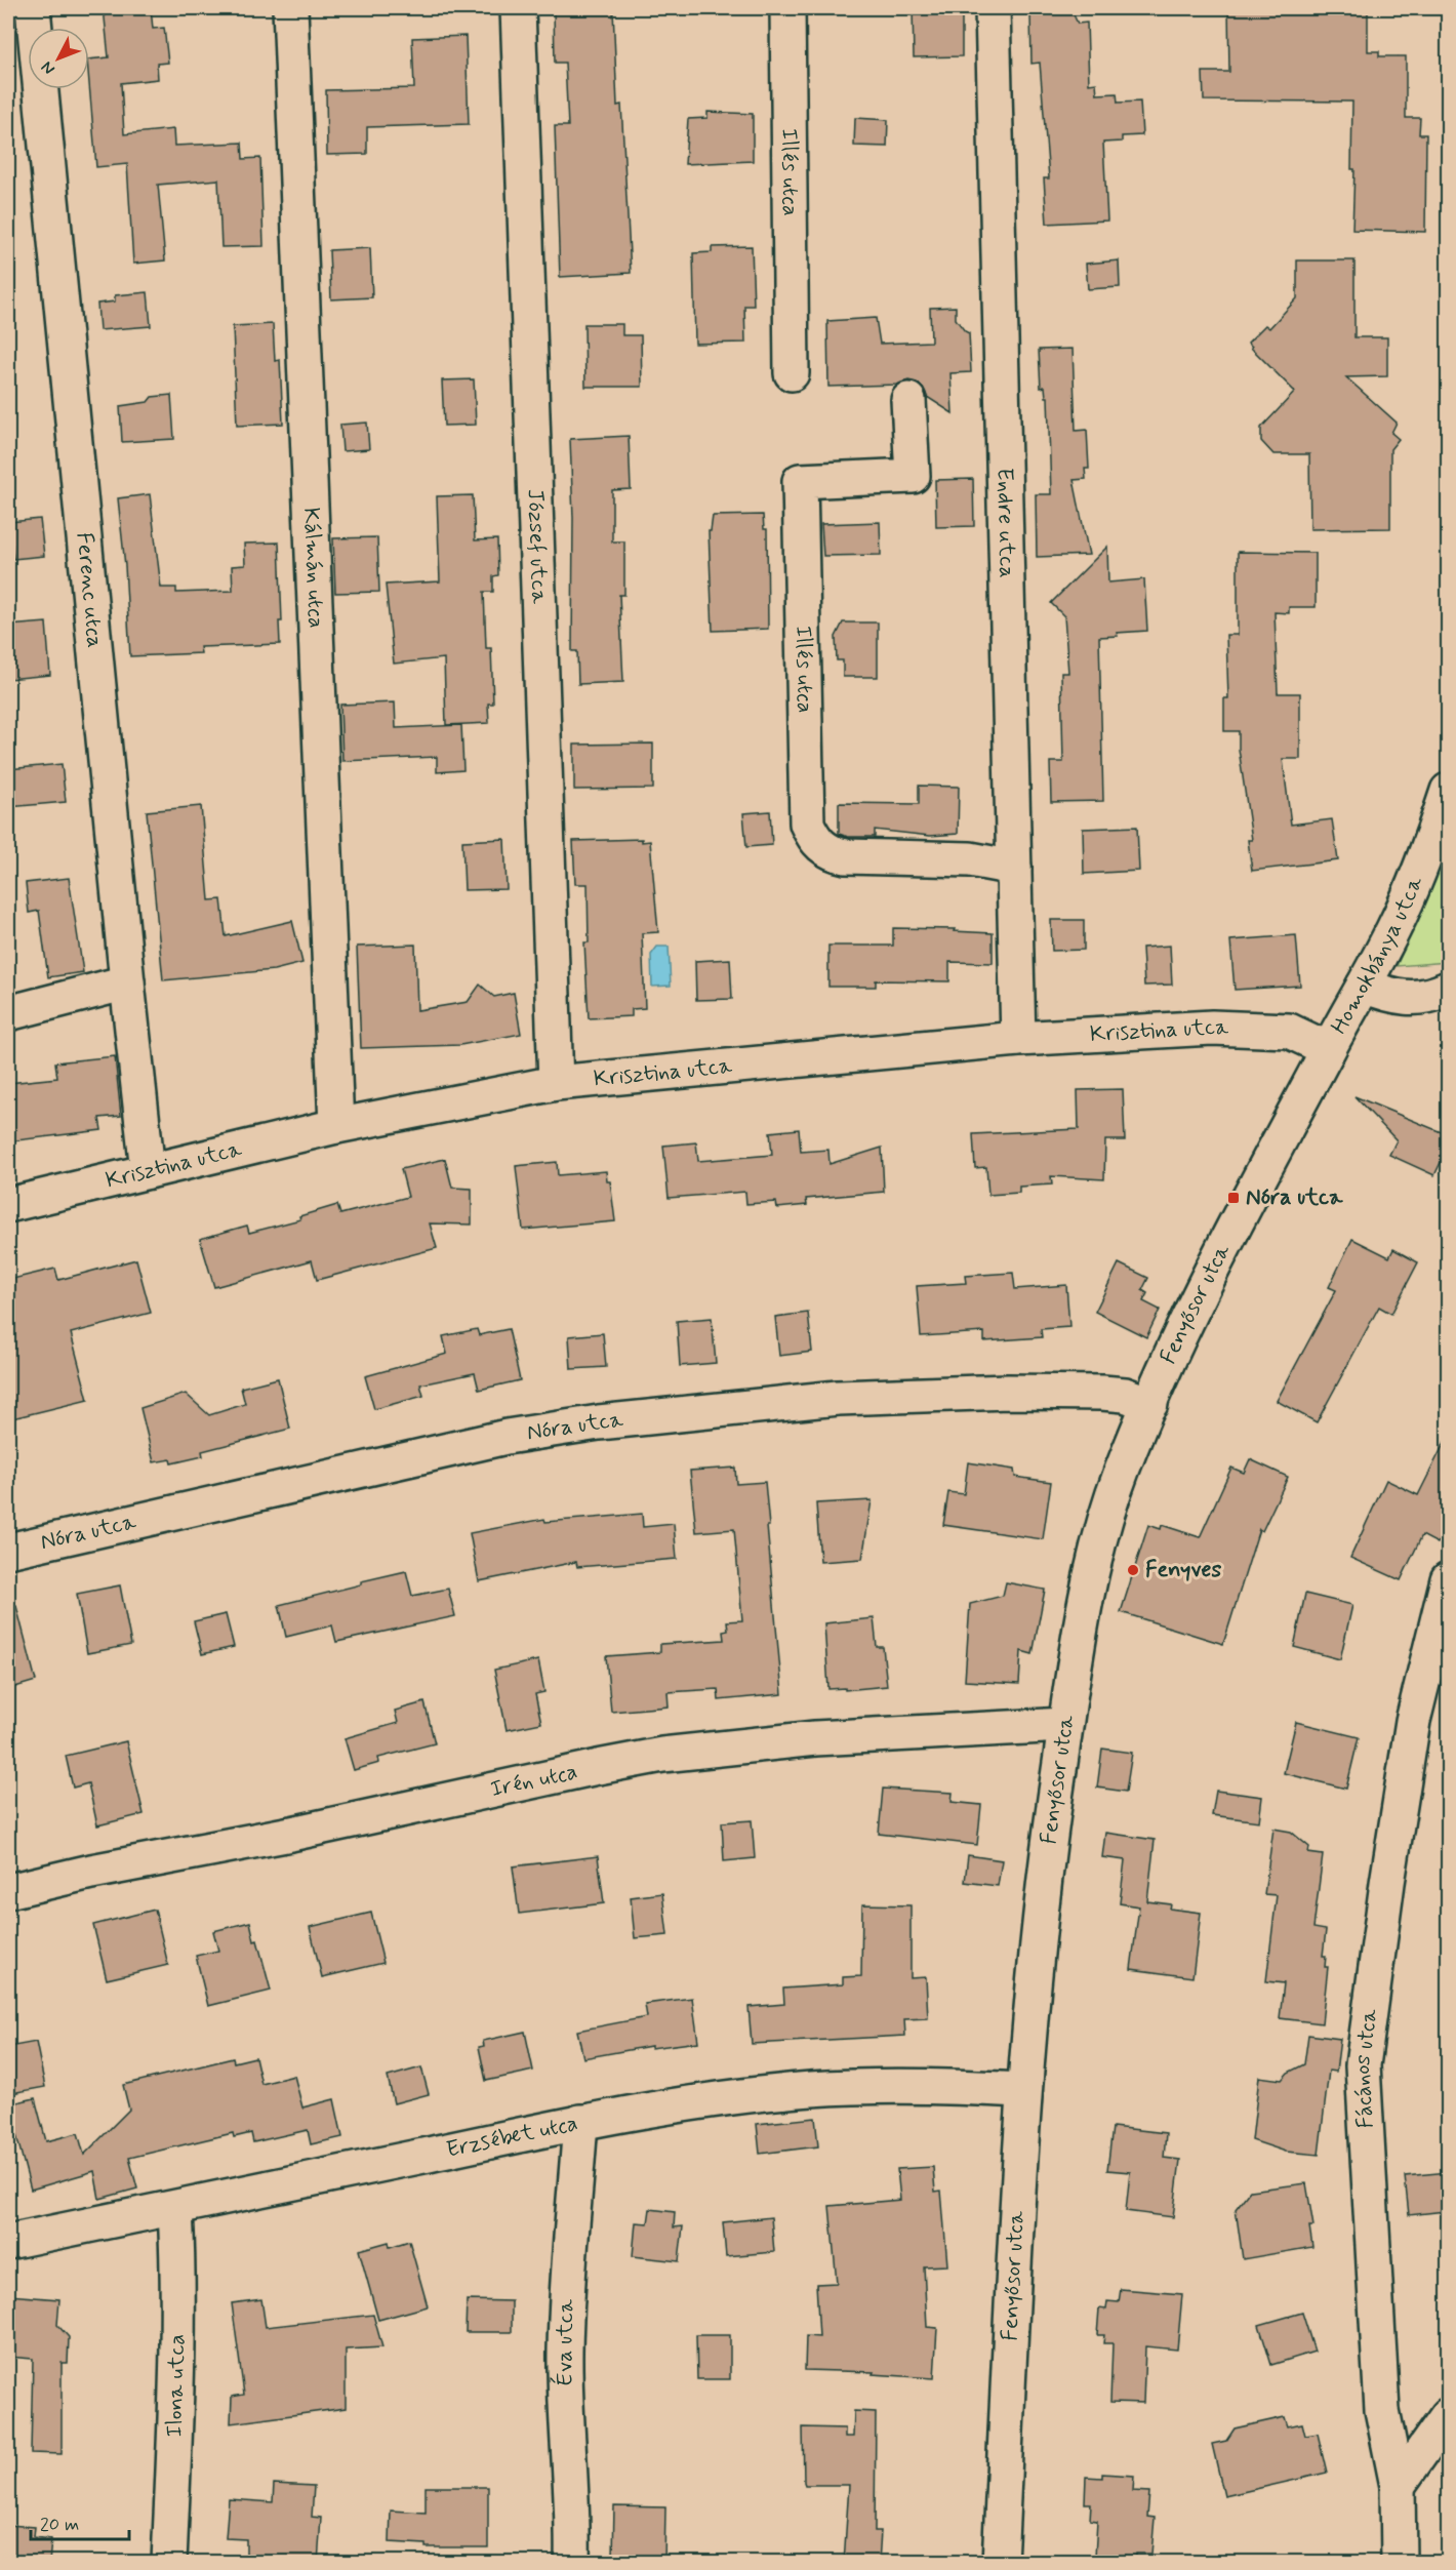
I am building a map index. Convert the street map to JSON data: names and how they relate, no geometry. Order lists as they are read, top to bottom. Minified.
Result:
{"streets":{"street":["Illés utca","Endre utca","József utca","Kálmán utca","Ferenc utca","Homokbánya utca","Krisztina utca","Fenyősor utca","Nóra utca","Irén utca","Fácános utca","Erzsébet utca","Éva utca","Ilona utca"]},"crossings":[["Illés utca","Endre utca"],["Endre utca","Krisztina utca"],["József utca","Krisztina utca"],["Kálmán utca","Krisztina utca"],["Ferenc utca","Krisztina utca"],["Homokbánya utca","Krisztina utca"],["Homokbánya utca","Fenyősor utca"],["Krisztina utca","Fenyősor utca"],["Fenyősor utca","Nóra utca"],["Fenyősor utca","Irén utca"],["Fenyősor utca","Erzsébet utca"],["Erzsébet utca","Éva utca"],["Erzsébet utca","Ilona utca"]],"places":{"transit":["Nóra utca"],"other":["Fenyves"]},"scale_bar":"20 m","north":"bottom left"}
